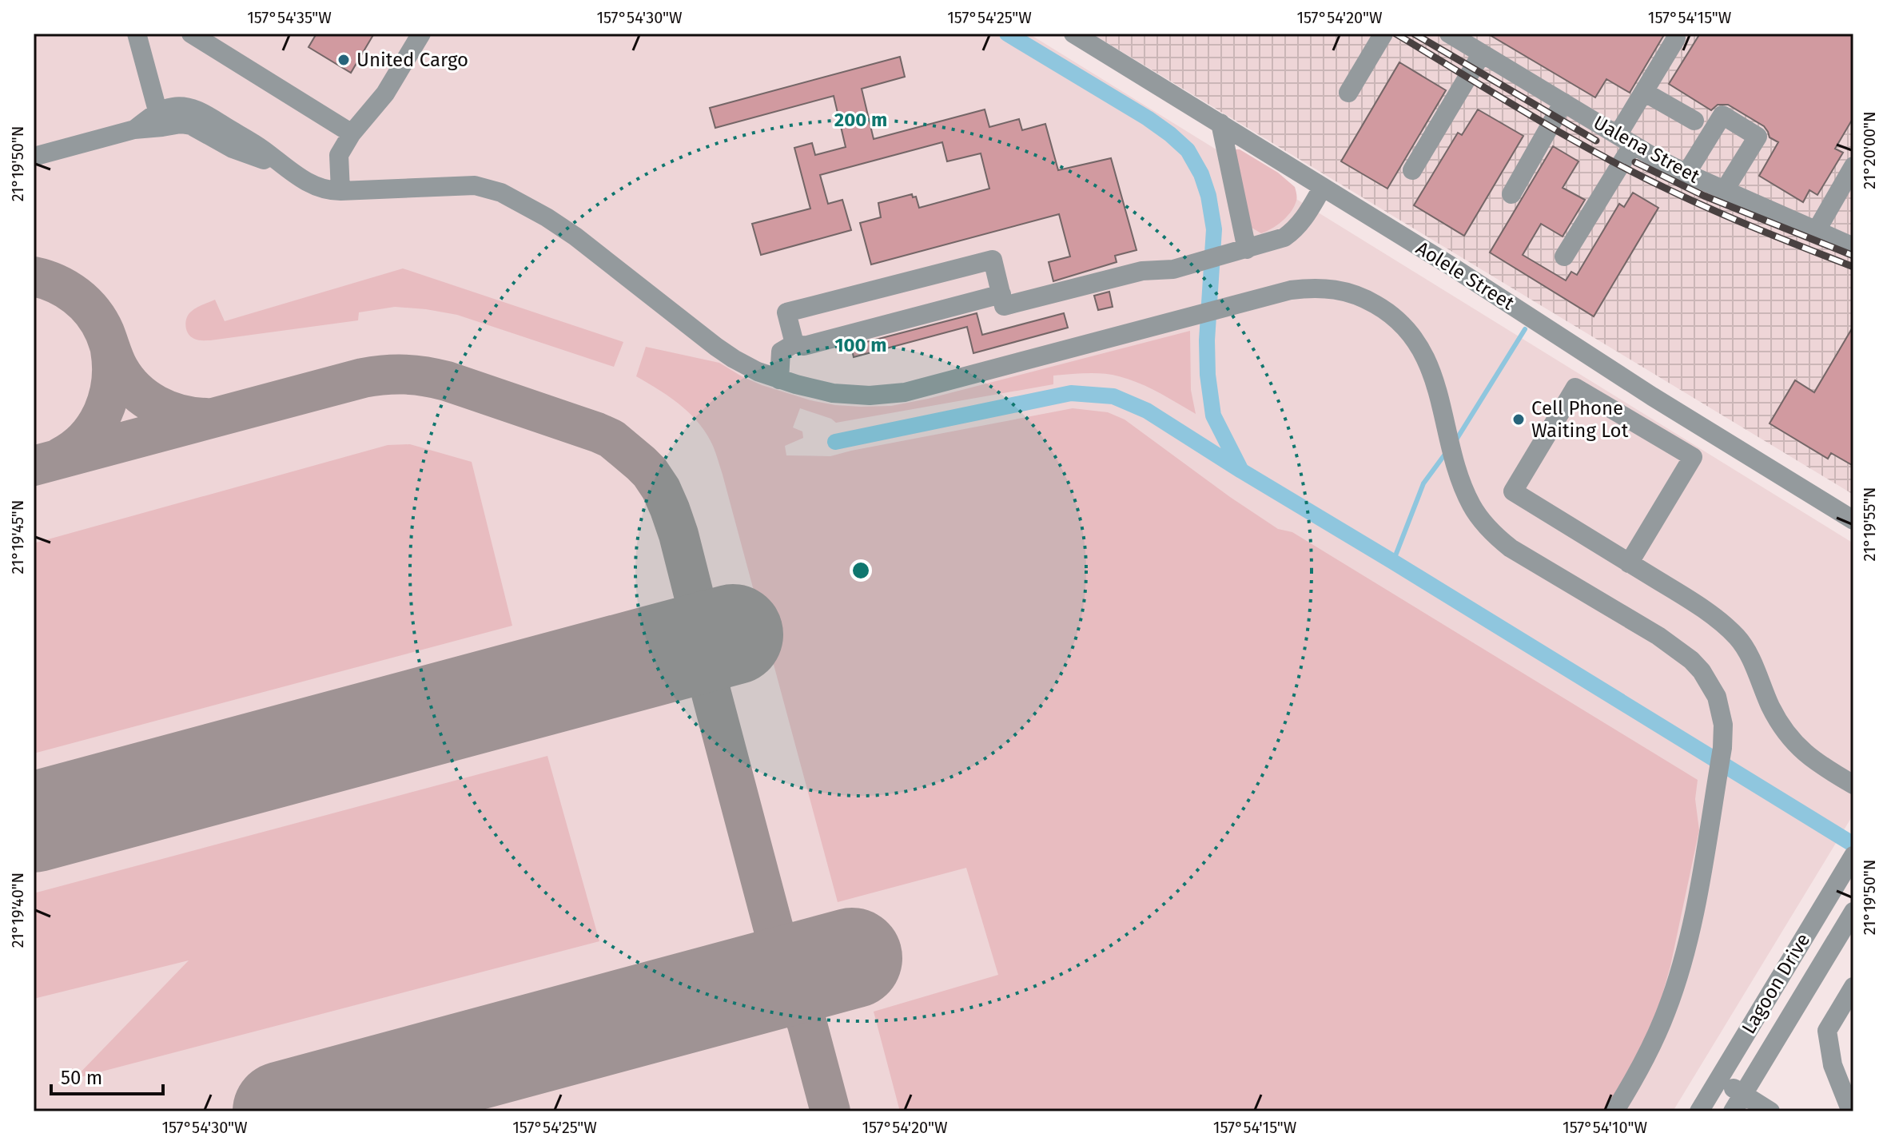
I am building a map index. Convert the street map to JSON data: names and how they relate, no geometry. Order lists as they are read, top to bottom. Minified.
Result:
{"streets":{"street":["Ualena Street","Aolele Street","Lagoon Drive"]},"places":["United Cargo","Cell Phone Waiting Lot"],"scale_bar":"50 m","coordinates":["157°54'35\"W","157°54'30\"W","157°54'25\"W","157°54'20\"W","157°54'15\"W","21°20'00\"N","21°19'50\"N","21°19'55\"N","21°19'45\"N","21°19'40\"N","157°54'10\"W"],"rings":["200 m","100 m"]}
